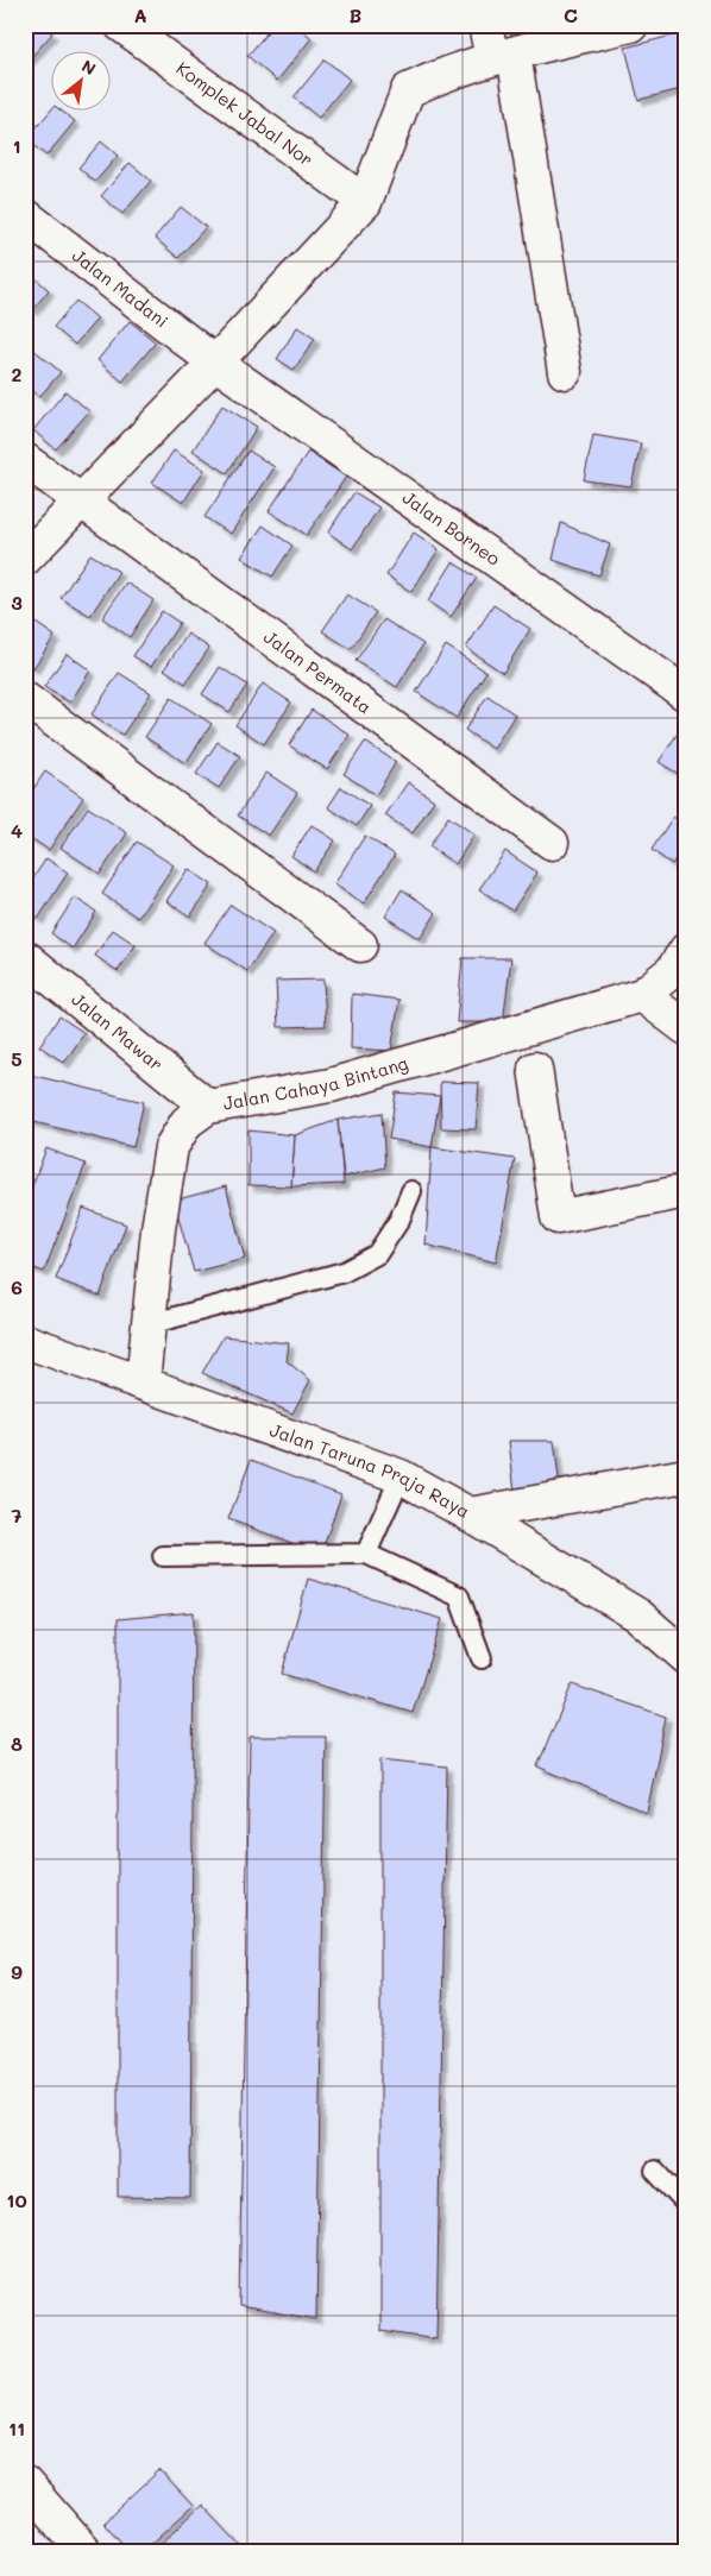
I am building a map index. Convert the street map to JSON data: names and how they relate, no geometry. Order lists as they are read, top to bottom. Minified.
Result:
{"streets":{"street":["Komplek Jabal Nor","Jalan Madani","Jalan Borneo","Jalan Permata","Jalan Mawar","Jalan Cahaya Bintang","Jalan Taruna Praja Raya"]},"crossings":[["Jalan Madani","Jalan Borneo"],["Jalan Mawar","Jalan Cahaya Bintang"],["Jalan Cahaya Bintang","Jalan Taruna Praja Raya"]],"north":"top right","grid":{"columns":["A","B","C"],"rows":["1","2","3","4","5","6","7","8","9","10","11"]}}
